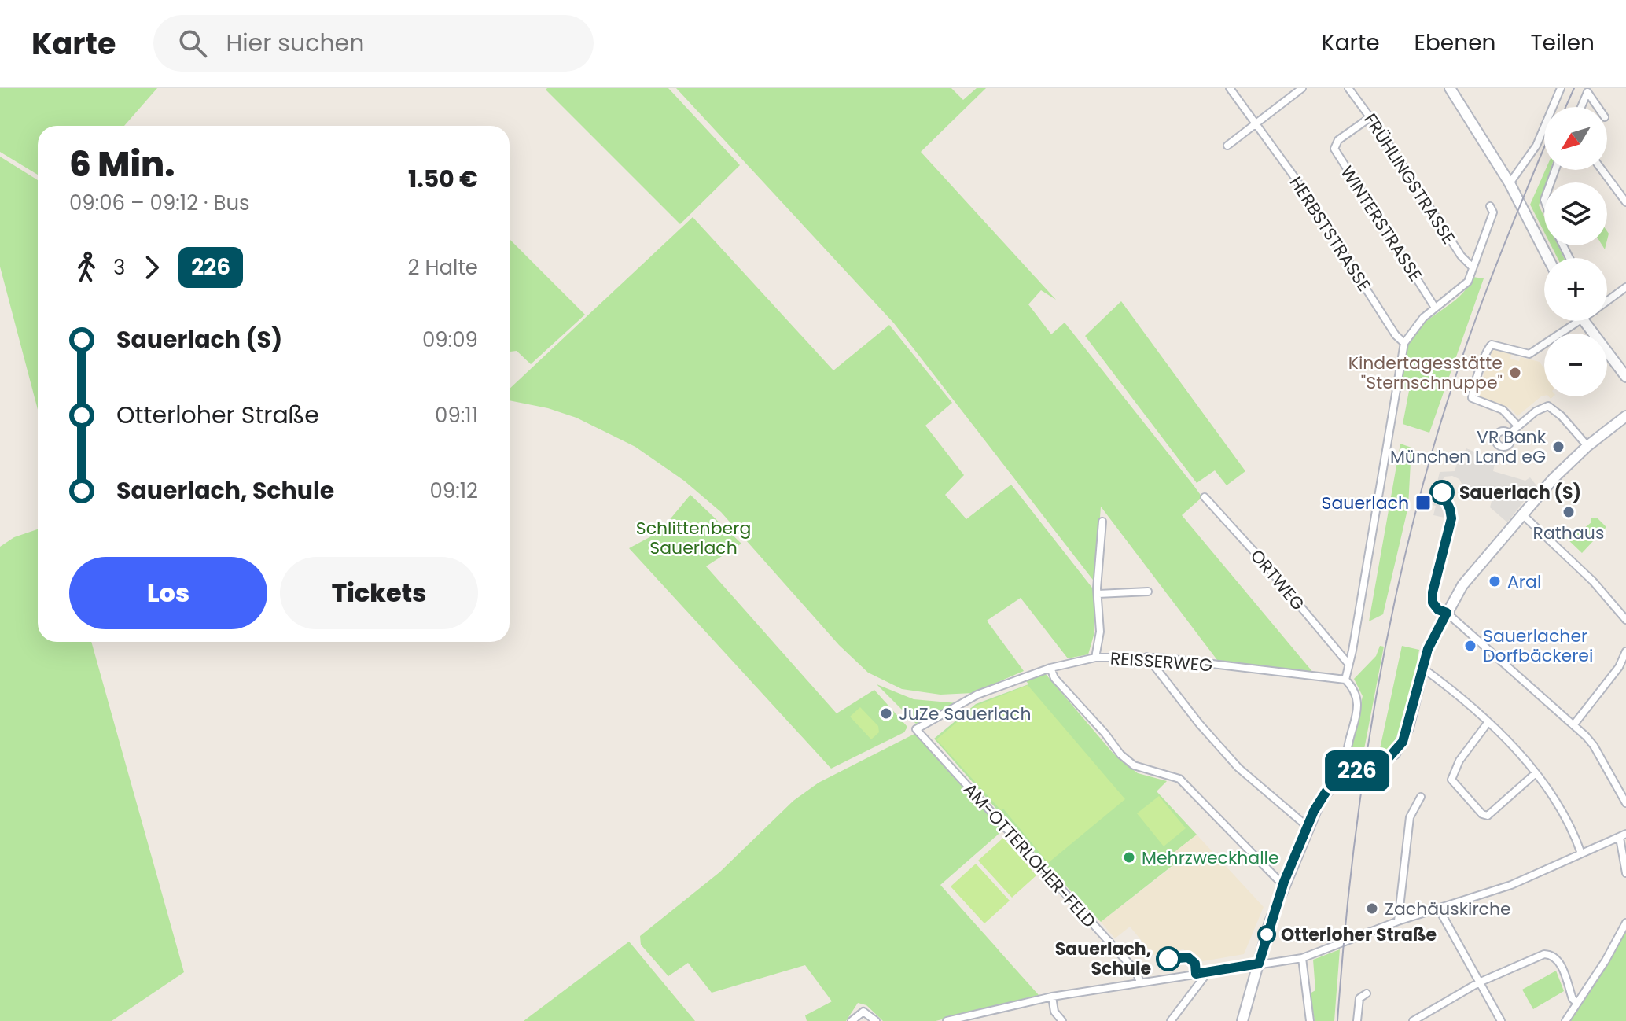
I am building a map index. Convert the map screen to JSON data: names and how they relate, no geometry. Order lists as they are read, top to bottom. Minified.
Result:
{"streets":{"street":["FRÜHLINGSTRASSE","WINTERSTRASSE","HERBSTSTRASSE","ORTWEG","REISSERWEG","AM-OTTERLOHER-FELD"]},"crossings":[["FRÜHLINGSTRASSE","WINTERSTRASSE"],["REISSERWEG","AM-OTTERLOHER-FELD"]],"parks":["Schlittenberg Sauerlach"],"places":{"other":["Kindertagesstätte \"Sternschnuppe\"","VR Bank München Land eG","Sauerlach (S)","Rathaus","Aral","Sauerlacher Dorfbäckerei","JuZe Sauerlach","Mehrzweckhalle","Zachäuskirche","Otterloher Straße","Sauerlach, Schule"],"transit":["Sauerlach"]},"lines":["bus line 226"],"north":"bottom left","page":{"header":"Karte","search":"Hier suchen","nav":["Karte","Ebenen","Teilen"],"on_map":"226","map_buttons":["+","−"],"heading":["6 Min.","09:06 – 09:12 · Bus","1.50 €"],"legs":["3","226","2 Halte"],"list":[{"name":"Sauerlach (S)","value":"09:09"},{"name":"Otterloher Straße","value":"09:11"},{"name":"Sauerlach, Schule","value":"09:12"}],"buttons":["Los","Tickets"]}}
